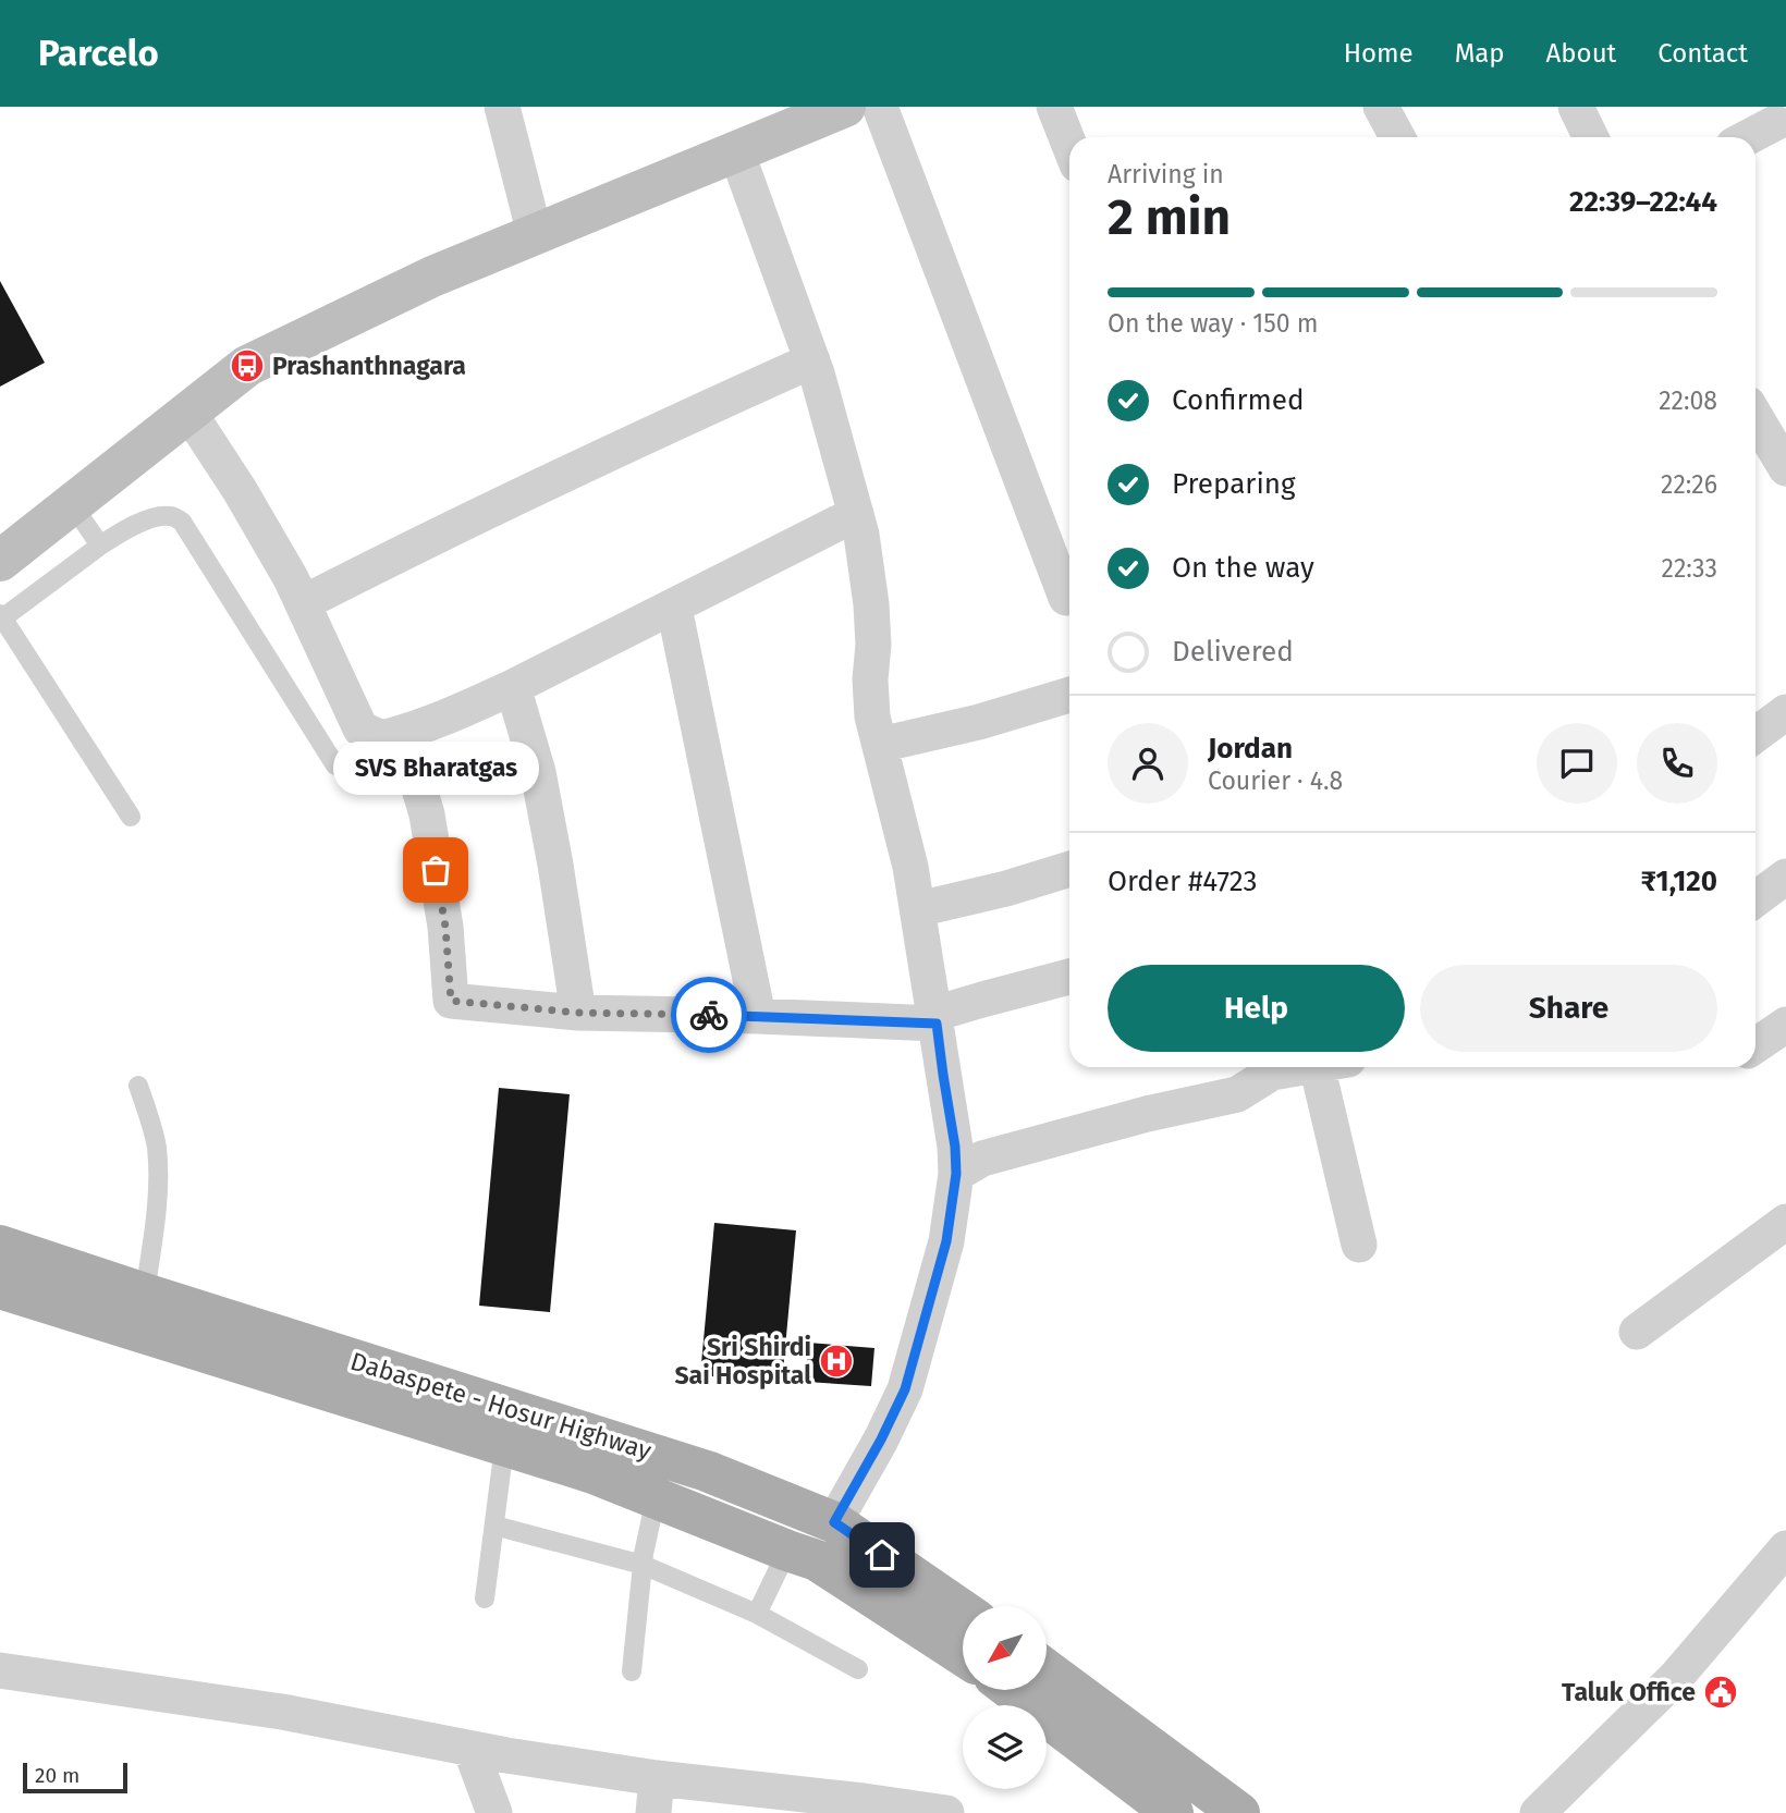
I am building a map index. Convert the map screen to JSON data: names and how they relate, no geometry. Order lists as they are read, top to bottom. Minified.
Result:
{"streets":{"main road":["Dabaspete - Hosur Highway"]},"places":{"bus stop":["Prashanthnagara"],"other":["SVS Bharatgas"],"hospital":["Sri Shirdi Sai Hospital"],"public building":["Taluk Office"]},"scale_bar":"20 m","north":"bottom left","page":{"header":"Parcelo","nav":["Home","Map","About","Contact"],"heading":["2 min","Arriving in","22:39–22:44"],"panel":["Jordan","Courier · 4.8","Order #4723","₹1,120"],"bar":"On the way · 150 m","list":[["Confirmed","22:08"],["Preparing","22:26"],["On the way","22:33"],"Delivered"],"bubble":"SVS Bharatgas","buttons":["Help","Share"],"scale":"20 m"}}
